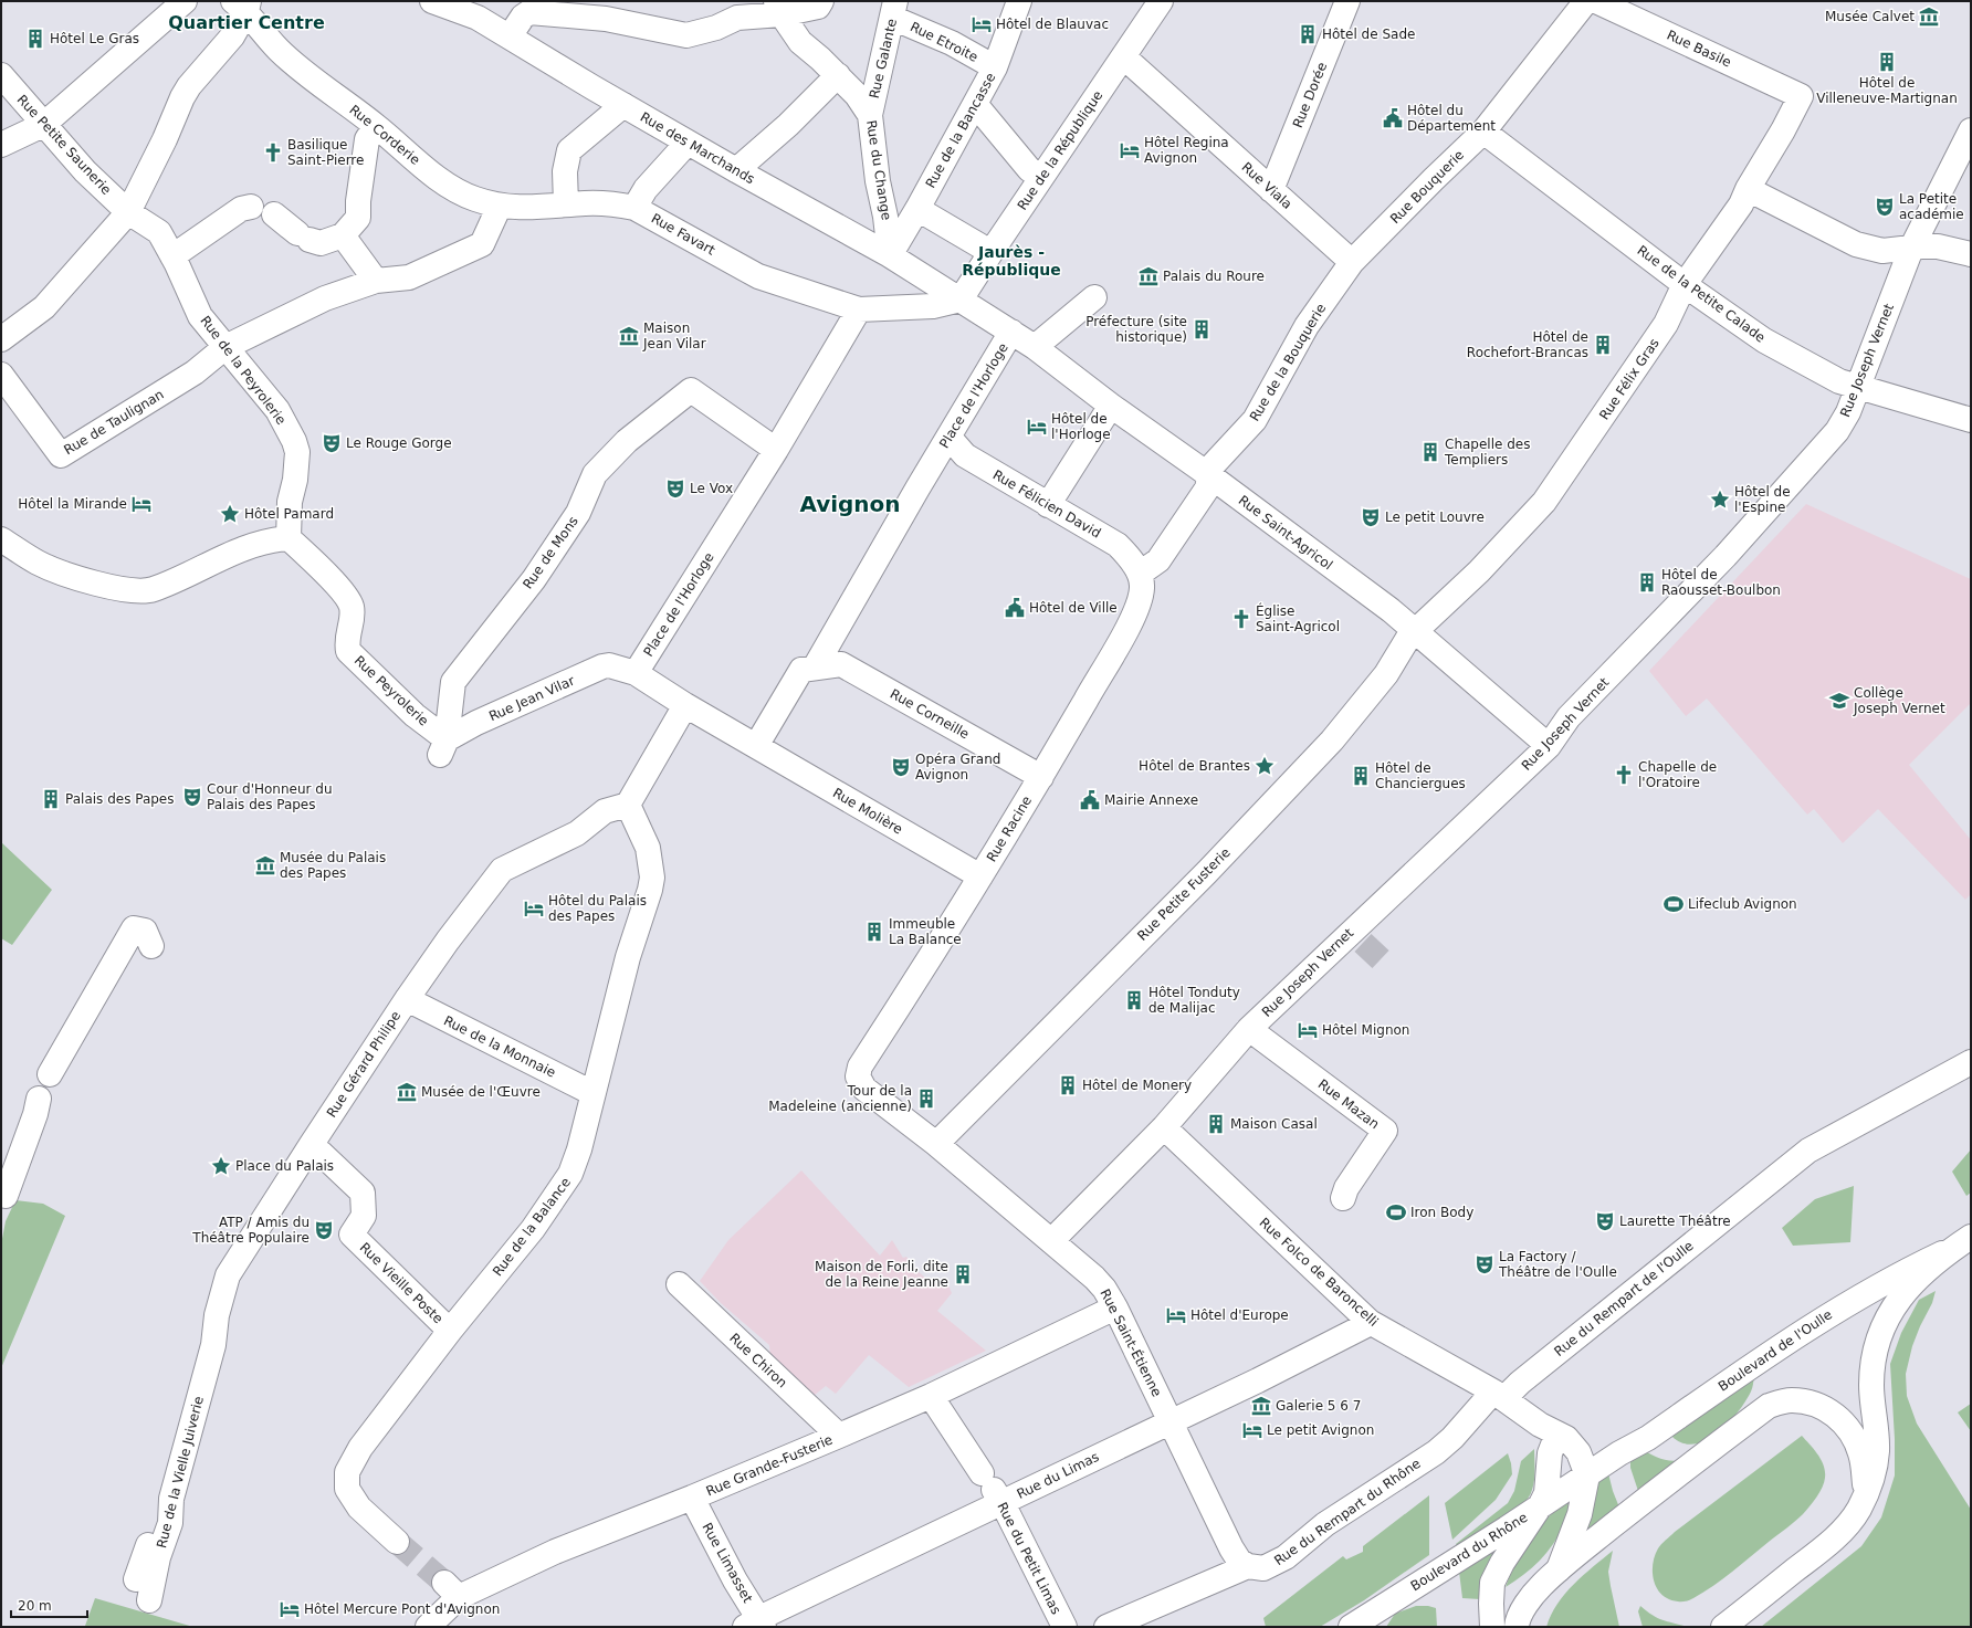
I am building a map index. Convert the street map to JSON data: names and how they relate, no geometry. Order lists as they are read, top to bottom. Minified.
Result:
{"streets":{"street":["Rue Etroite","Rue Basile","Rue Galante","Rue Dorée","Rue de la Bancasse","Rue Corderie","Rue Petite Saunerie","Rue des Marchands","Rue de la République","Rue du Change","Rue Viala","Rue Bouquerie","Rue Favart","Rue de la Petite Calade","Rue Joseph Vernet","Rue de la Bouquerie","Rue de la Peyrolerie","Rue Félix Gras","Place de l'Horloge","Rue de Taulignan","Rue Félicien David","Rue Saint-Agricol","Rue de Mons","Rue Peyrolerie","Rue Jean Vilar","Rue Corneille","Rue Molière","Rue Racine","Rue Petite Fusterie","Rue de la Monnaie","Rue Gérard Philipe","Rue Mazan","Rue de la Balance","Rue Folco de Baroncelli","Rue Vieille Poste","Rue du Rempart de l'Oulle","Rue Saint-Étienne","Boulevard de l'Oulle","Rue Chiron","Rue Grande-Fusterie","Rue de la Vielle Juiverie","Rue du Limas","Rue du Rempart du Rhône","Boulevard du Rhône","Rue du Petit Limas","Rue Limasset"]},"crossings":[["Rue Etroite","Rue Galante"],["Rue Etroite","Rue de la Bancasse"],["Rue Basile","Rue Félix Gras"],["Rue Galante","Rue du Change"],["Rue Dorée","Rue Viala"],["Rue de la Bancasse","Rue des Marchands"],["Rue de la Bancasse","Rue du Change"],["Rue Corderie","Rue Favart"],["Rue Petite Saunerie","Rue de la Peyrolerie"],["Rue des Marchands","Rue de la République"],["Rue des Marchands","Rue du Change"],["Rue des Marchands","Place de l'Horloge"],["Rue de la République","Rue Viala"],["Rue de la République","Place de l'Horloge"],["Rue Viala","Rue Bouquerie"],["Rue Bouquerie","Rue de la Petite Calade"],["Rue Bouquerie","Rue de la Bouquerie"],["Rue Favart","Place de l'Horloge"],["Rue de la Petite Calade","Rue Joseph Vernet"],["Rue de la Petite Calade","Rue Félix Gras"],["Rue Joseph Vernet","Rue Saint-Agricol"],["Rue Joseph Vernet","Rue Mazan"],["Rue Joseph Vernet","Rue Folco de Baroncelli"],["Rue Joseph Vernet","Rue Saint-Étienne"],["Rue de la Bouquerie","Rue Félicien David"],["Rue de la Bouquerie","Rue Saint-Agricol"],["Rue de la Bouquerie","Rue Racine"],["Rue de la Peyrolerie","Rue de Taulignan"],["Rue de la Peyrolerie","Rue Peyrolerie"],["Rue Félix Gras","Rue Saint-Agricol"],["Rue Félix Gras","Rue Petite Fusterie"],["Place de l'Horloge","Rue Félicien David"],["Place de l'Horloge","Rue Saint-Agricol"],["Place de l'Horloge","Rue de Mons"],["Place de l'Horloge","Rue Jean Vilar"],["Place de l'Horloge","Rue Corneille"],["Rue Félicien David","Rue Racine"],["Rue Saint-Agricol","Rue Petite Fusterie"],["Rue de Mons","Rue Peyrolerie"],["Rue de Mons","Rue Jean Vilar"],["Rue Peyrolerie","Rue Jean Vilar"],["Rue Corneille","Rue Racine"],["Rue Molière","Rue Racine"],["Rue Racine","Rue Saint-Étienne"],["Rue Petite Fusterie","Rue Saint-Étienne"],["Rue de la Monnaie","Rue Gérard Philipe"],["Rue de la Monnaie","Rue de la Balance"],["Rue Gérard Philipe","Rue de la Balance"],["Rue Gérard Philipe","Rue de la Vielle Juiverie"],["Rue de la Balance","Rue Vieille Poste"],["Rue Folco de Baroncelli","Rue du Rempart de l'Oulle"],["Rue Folco de Baroncelli","Boulevard de l'Oulle"],["Rue Folco de Baroncelli","Rue du Limas"],["Rue Folco de Baroncelli","Rue du Rempart du Rhône"],["Rue Folco de Baroncelli","Boulevard du Rhône"],["Rue du Rempart de l'Oulle","Rue du Rempart du Rhône"],["Rue Saint-Étienne","Rue Grande-Fusterie"],["Rue Saint-Étienne","Rue du Limas"],["Rue Saint-Étienne","Rue du Rempart du Rhône"],["Boulevard de l'Oulle","Boulevard du Rhône"],["Rue Chiron","Rue Grande-Fusterie"],["Rue Grande-Fusterie","Rue du Petit Limas"],["Rue Grande-Fusterie","Rue Limasset"],["Rue du Limas","Rue du Petit Limas"],["Rue du Limas","Rue Limasset"]],"districts":["Quartier Centre","Jaurès - République","Avignon"],"places":{"museum":["Musée Calvet","Palais du Roure","Maison Jean Vilar","Musée du Palais des Papes","Musée de l'Œuvre","Galerie 5 6 7"],"hotel":["Hôtel de Blauvac","Hôtel Regina Avignon","Hôtel de l'Horloge","Hôtel la Mirande","Hôtel du Palais des Papes","Hôtel Mignon","Hôtel d'Europe","Le petit Avignon","Hôtel Mercure Pont d'Avignon"],"building":["Hôtel de Sade","Hôtel Le Gras","Hôtel de Villeneuve-Martignan","Préfecture (site historique)","Hôtel de Rochefort-Brancas","Chapelle des Templiers","Hôtel de Raousset-Boulbon","Hôtel de Chanciergues","Palais des Papes","Immeuble La Balance","Hôtel Tonduty de Malijac","Hôtel de Monery","Tour de la Madeleine (ancienne)","Maison Casal","Maison de Forli, dite de la Reine Jeanne"],"public building":["Hôtel du Département","Hôtel de Ville","Mairie Annexe"],"church":["Basilique Saint-Pierre","Église Saint-Agricol","Chapelle de l'Oratoire"],"theatre":["La Petite académie","Le Rouge Gorge","Le Vox","Le petit Louvre","Opéra Grand Avignon","Cour d'Honneur du Palais des Papes","Laurette Théâtre","ATP / Amis du Théâtre Populaire","La Factory / Théâtre de l'Oulle"],"place":["Hôtel de l'Espine","Hôtel Pamard","Hôtel de Brantes","Place du Palais"],"school or university":["Collège Joseph Vernet"],"sports":["Lifeclub Avignon","Iron Body"]},"scale_bar":"20 m"}
